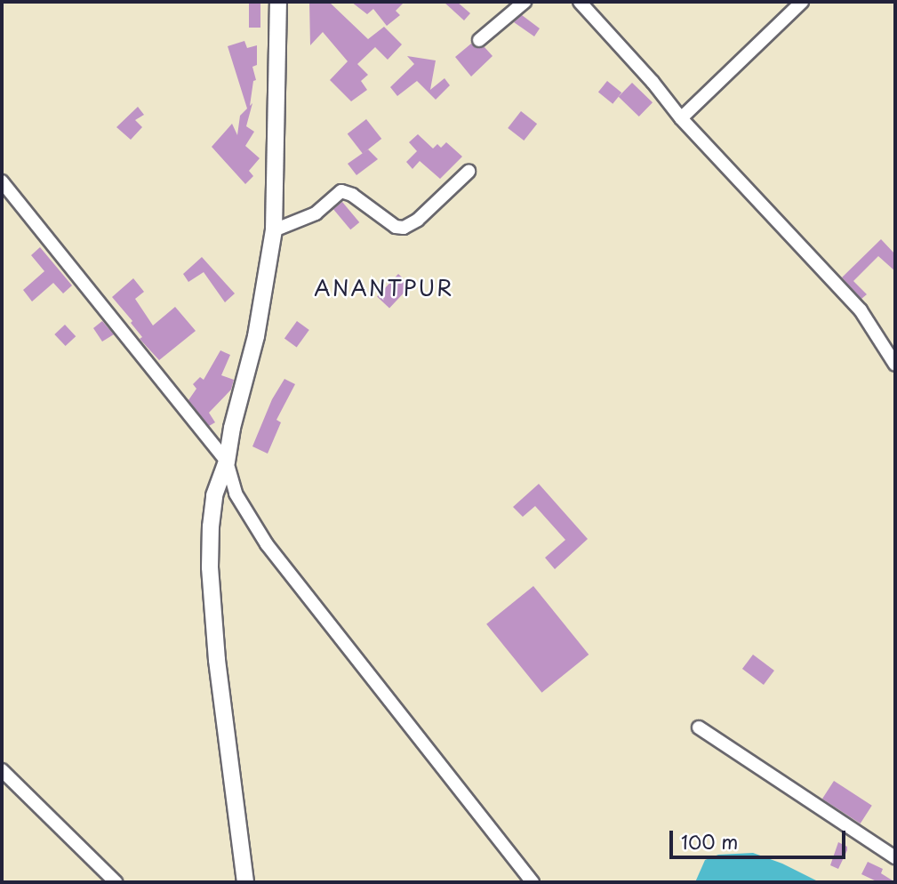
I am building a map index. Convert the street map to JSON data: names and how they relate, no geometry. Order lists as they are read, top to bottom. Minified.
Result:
{"districts":["ANANTPUR"],"scale_bar":"100 m"}
